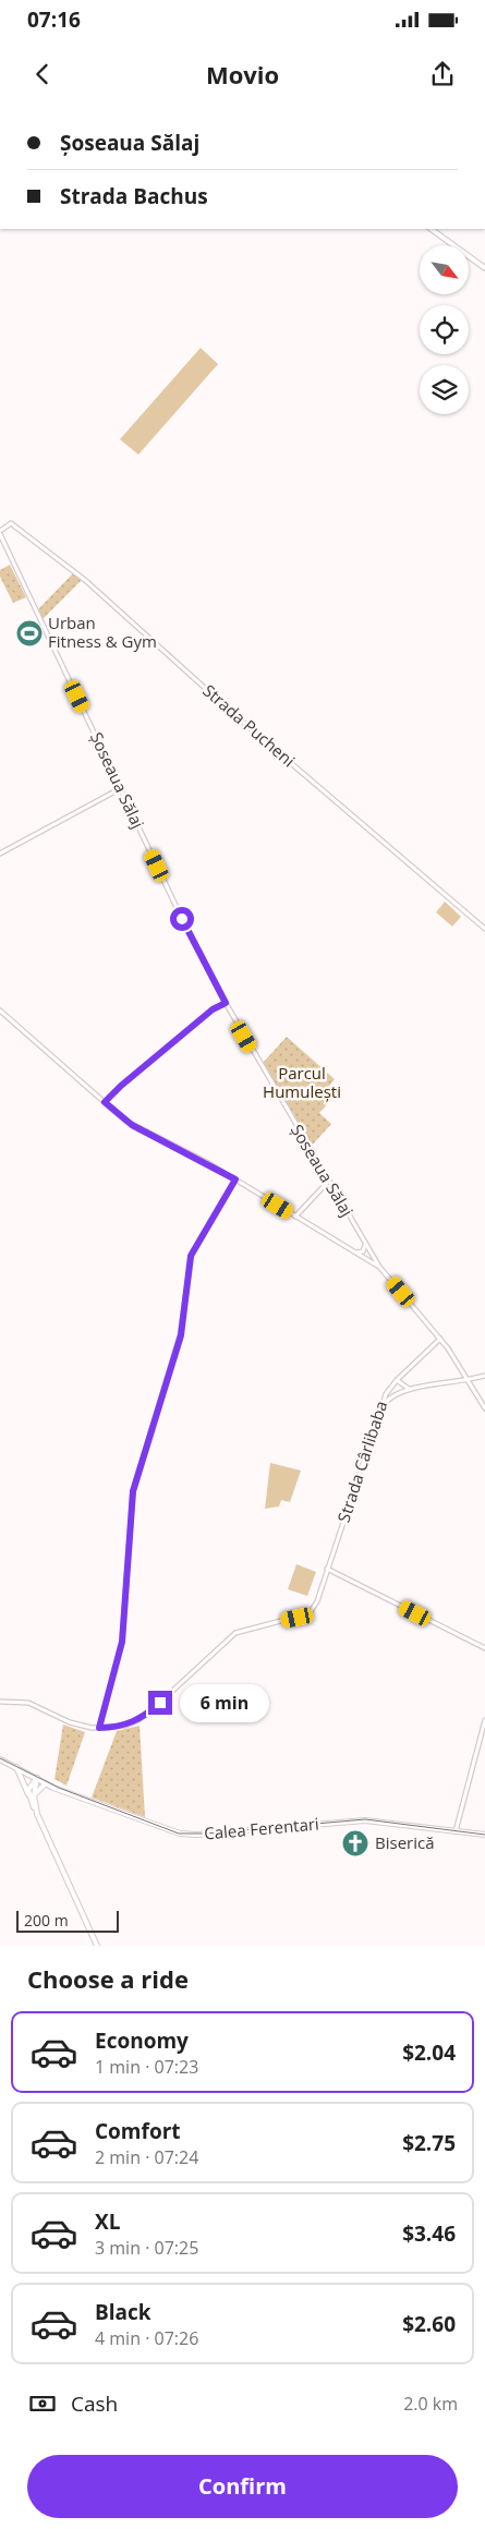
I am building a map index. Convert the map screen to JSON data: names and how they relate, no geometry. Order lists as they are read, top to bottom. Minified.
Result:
{"streets":{"main road":["Calea Ferentari"],"street":["Strada Pucheni","Șoseaua Sălaj","Strada Cârlibaba"]},"crossings":[["Strada Pucheni","Șoseaua Sălaj"],["Șoseaua Sălaj","Strada Cârlibaba"]],"parks":["Parcul Humulești"],"places":{"sports":["Urban Fitness & Gym"],"church":["Biserică"]},"scale_bar":"200 m","north":"bottom right","page":{"status":"07:16","header":"Movio","banner":["Șoseaua Sălaj","Strada Bachus"],"bubble":"6 min","scale":"200 m","heading":"Choose a ride","list":[{"name":"Economy","note":"1 min · 07:23","value":"$2.04"},{"name":"Comfort","note":"2 min · 07:24","value":"$2.75"},{"name":"XL","note":"3 min · 07:25","value":"$3.46"},{"name":"Black","note":"4 min · 07:26","value":"$2.60"}],"pay":["Cash","2.0 km"],"buttons":"Confirm"}}
